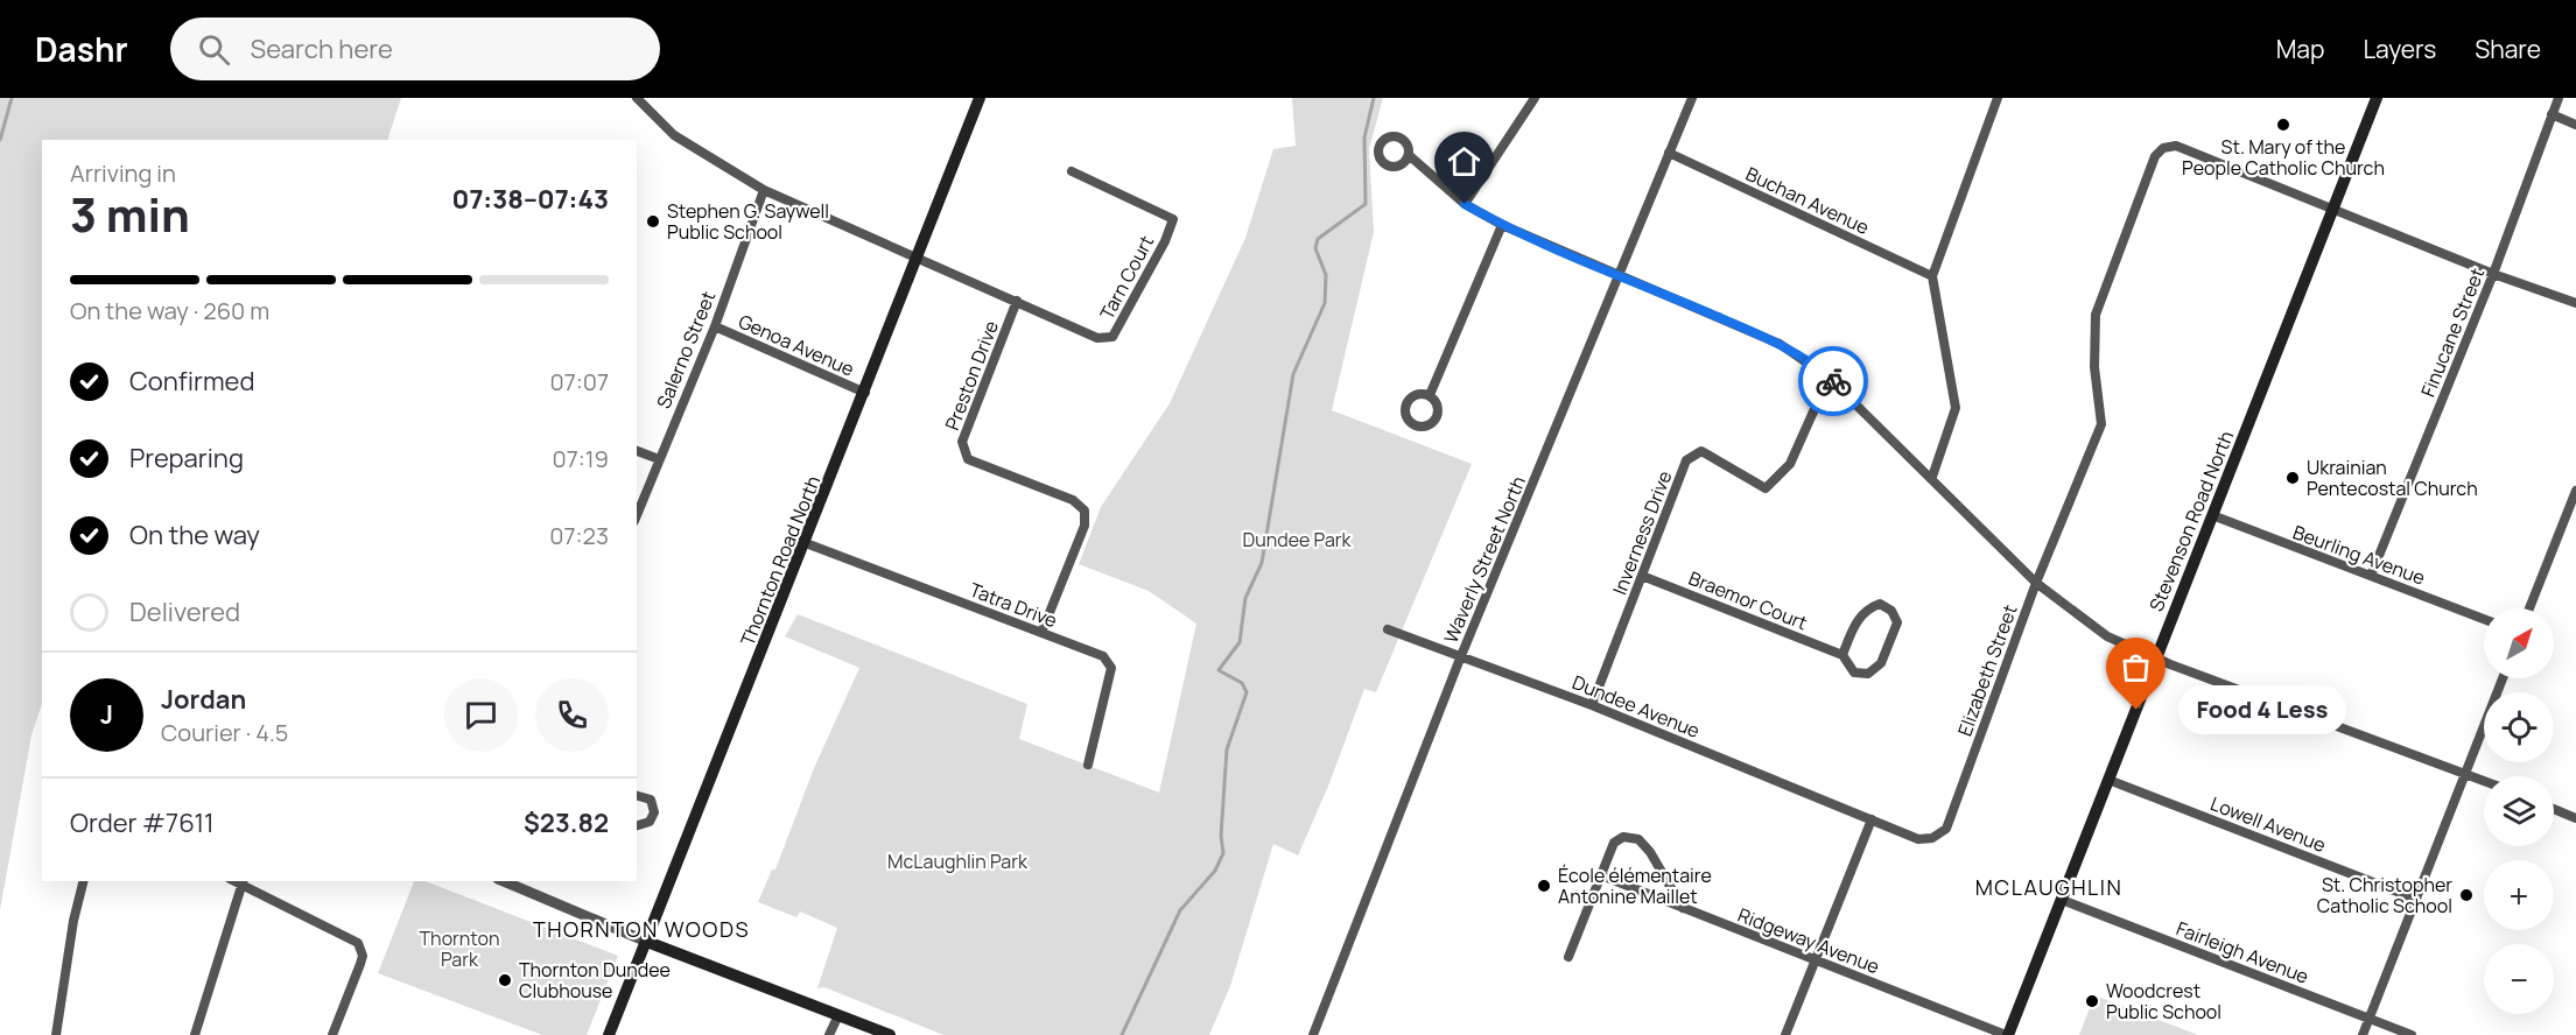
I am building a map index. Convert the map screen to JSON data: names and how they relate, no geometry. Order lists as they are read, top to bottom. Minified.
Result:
{"streets":{"main road":["Stevenson Road North","Thornton Road North"],"street":["Buchan Avenue","Tarn Court","Finucane Street","Genoa Avenue","Salerno Street","Preston Drive","Inverness Drive","Beurling Avenue","Waverly Street North","Braemor Court","Tatra Drive","Elizabeth Street","Dundee Avenue","Lowell Avenue","Ridgeway Avenue","Fairleigh Avenue"]},"crossings":[["Buchan Avenue","Waverly Street North"],["Tarn Court","Salerno Street"],["Tarn Court","Preston Drive"],["Tarn Court","Thornton Road North"],["Finucane Street","Beurling Avenue"],["Genoa Avenue","Salerno Street"],["Genoa Avenue","Thornton Road North"],["Preston Drive","Tatra Drive"],["Stevenson Road North","Beurling Avenue"],["Stevenson Road North","Elizabeth Street"],["Stevenson Road North","Lowell Avenue"],["Stevenson Road North","Ridgeway Avenue"],["Stevenson Road North","Fairleigh Avenue"],["Inverness Drive","Braemor Court"],["Inverness Drive","Dundee Avenue"],["Waverly Street North","Dundee Avenue"],["Thornton Road North","Tatra Drive"],["Elizabeth Street","Dundee Avenue"]],"districts":["MCLAUGHLIN","THORNTON WOODS"],"parks":["Dundee Park","McLaughlin Park","Thornton Park"],"places":["St. Mary of the People Catholic Church","Stephen G. Saywell Public School","Ukrainian Pentecostal Church","Food 4 Less","École élémentaire Antonine Maillet","St. Christopher Catholic School","Thornton Dundee Clubhouse","Woodcrest Public School"],"north":"top right","page":{"header":"Dashr","search":"Search here","nav":["Map","Layers","Share"],"heading":["3 min","Arriving in","07:38–07:43"],"panel":["Jordan","Courier · 4.5","Order #7611","$23.82"],"bar":"On the way · 260 m","list":[["Confirmed","07:07"],["Preparing","07:19"],["On the way","07:23"],"Delivered"],"map_buttons":["+","−"],"round":"J","bubble":"Food 4 Less"}}
